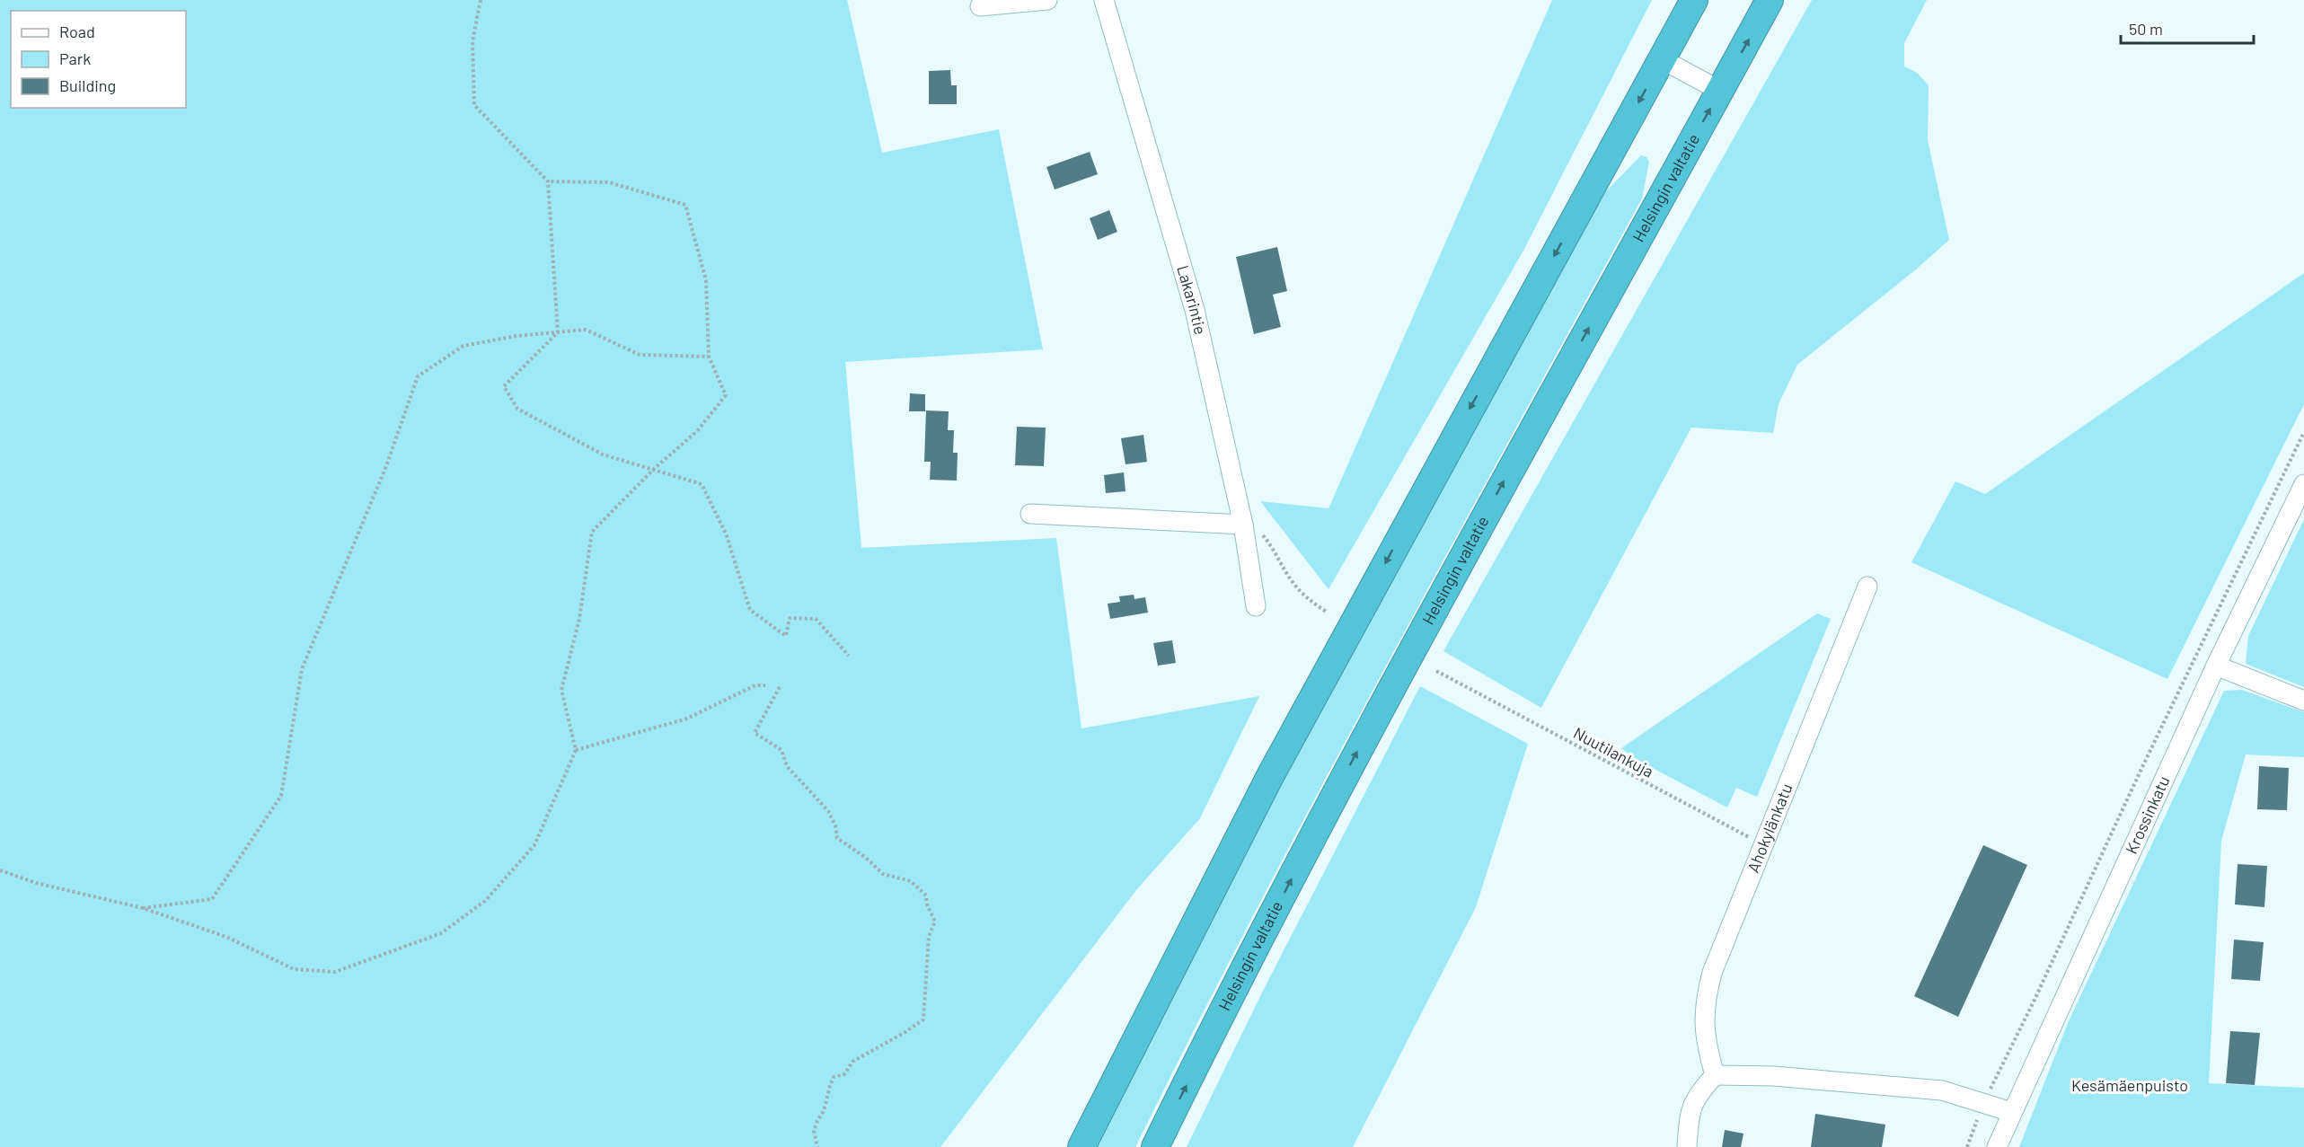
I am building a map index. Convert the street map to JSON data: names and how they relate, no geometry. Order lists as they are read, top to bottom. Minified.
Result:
{"streets":{"highway":["Helsingin valtatie"],"street":["Lakarintie","Krossinkatu","Ahokylänkatu"],"path":["Nuutilankuja"]},"crossings":[["Nuutilankuja","Ahokylänkatu"]],"parks":["Kesämäenpuisto"],"legend":["Road","Park","Building"],"scale_bar":"50 m"}
